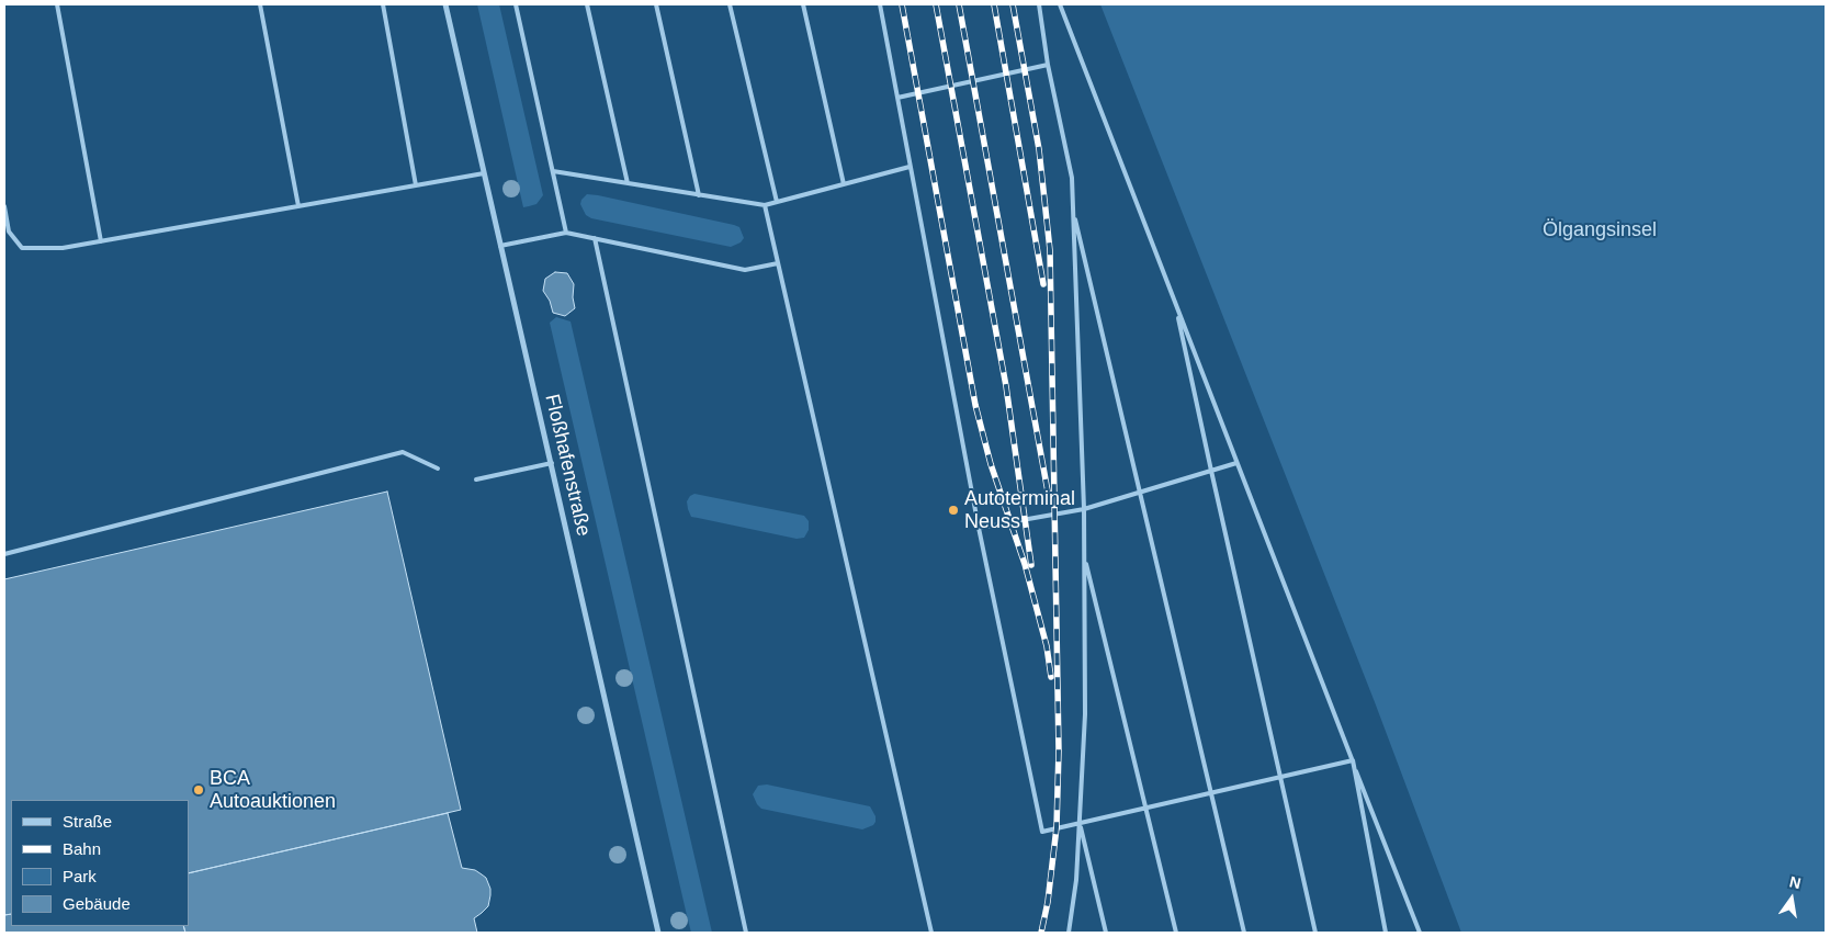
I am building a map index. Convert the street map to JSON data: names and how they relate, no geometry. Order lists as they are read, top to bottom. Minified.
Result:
{"streets":{"street":["Floßhafenstraße"]},"parks":["Ölgangsinsel"],"places":["Autoterminal Neuss","BCA Autoauktionen"],"legend":["Straße","Bahn","Park","Gebäude"],"north":"top"}
